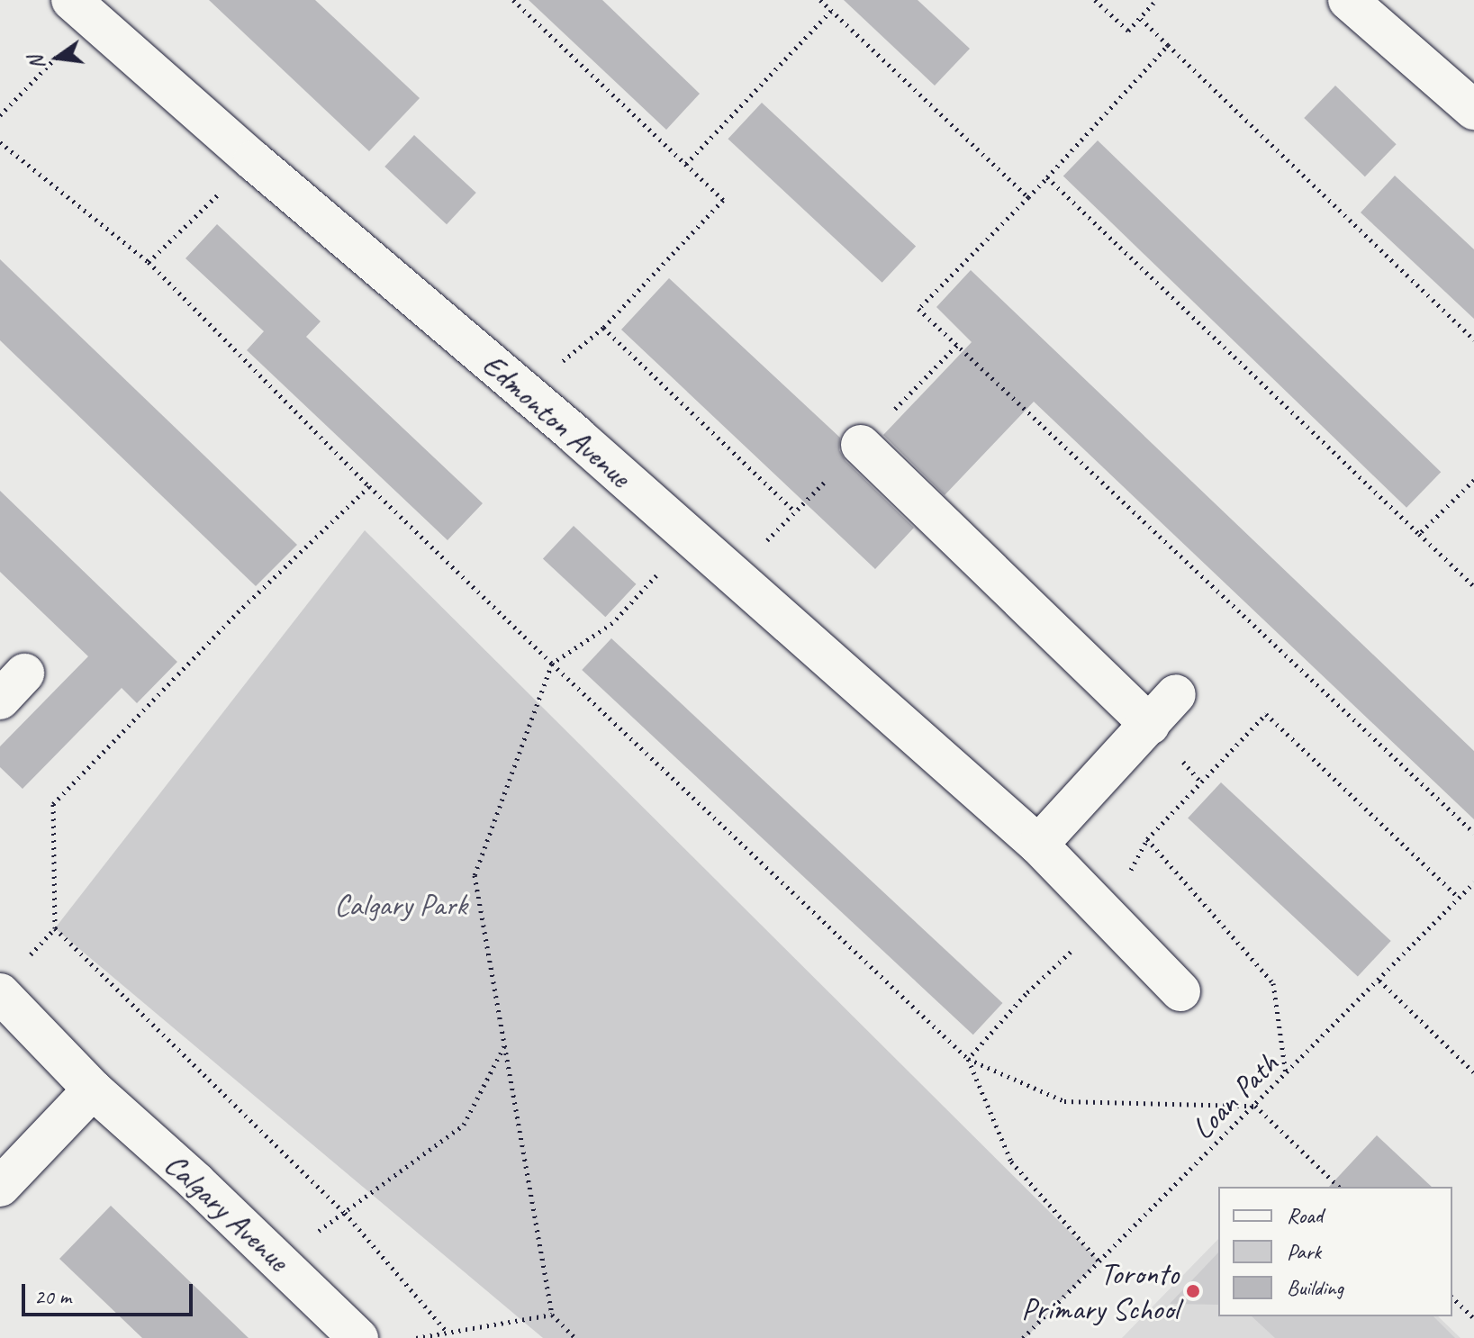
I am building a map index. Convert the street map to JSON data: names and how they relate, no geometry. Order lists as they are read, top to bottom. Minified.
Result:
{"streets":{"street":["Edmonton Avenue","Calgary Avenue"],"path":["Loan Path"]},"parks":["Calgary Park"],"places":["Toronto Primary School"],"legend":["Road","Park","Building"],"scale_bar":"20 m","north":"left"}
